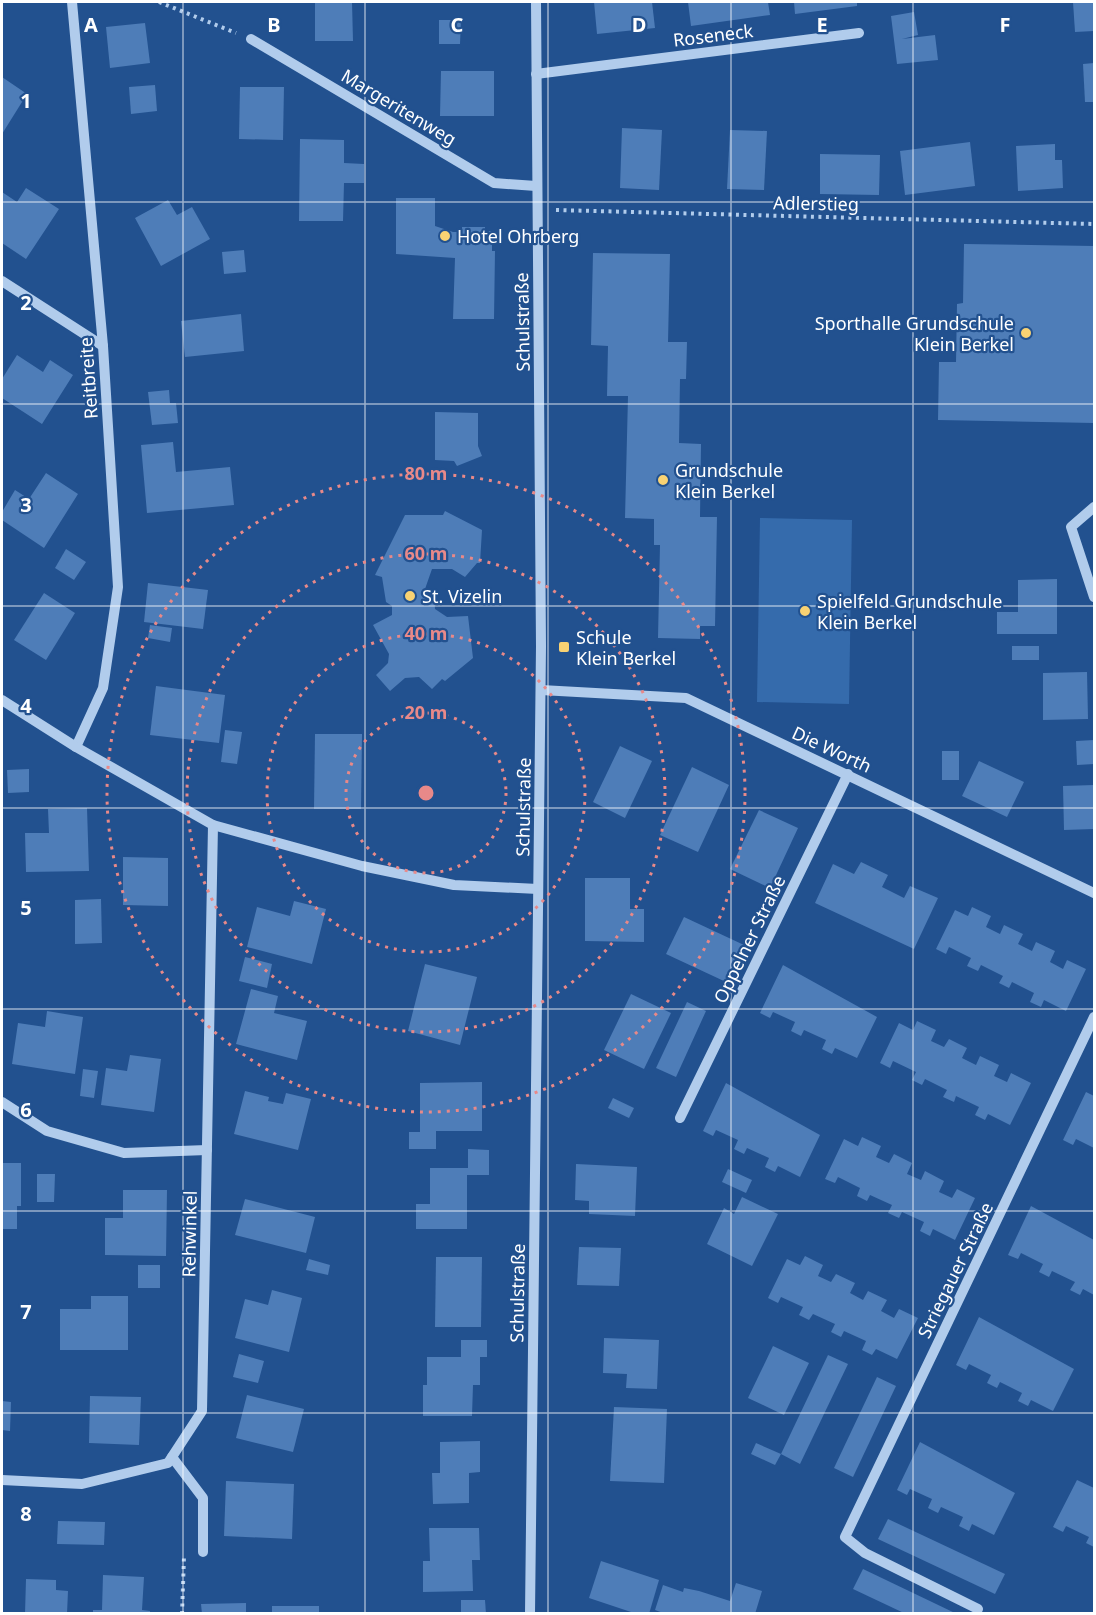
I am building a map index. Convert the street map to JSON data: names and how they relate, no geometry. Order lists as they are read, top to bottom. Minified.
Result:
{"streets":{"street":["Roseneck","Margeritenweg","Schulstraße","Reitbreite","Die Worth","Oppelner Straße","Rehwinkel","Striegauer Straße"],"path":["Adlerstieg"]},"crossings":[["Roseneck","Schulstraße"],["Margeritenweg","Schulstraße"],["Adlerstieg","Schulstraße"],["Schulstraße","Die Worth"],["Die Worth","Oppelner Straße"]],"places":{"other":["Hotel Ohrberg","Sporthalle Grundschule Klein Berkel","Grundschule Klein Berkel","St. Vizelin","Spielfeld Grundschule Klein Berkel"],"transit":["Schule Klein Berkel"]},"grid":{"columns":["A","B","C","D","E","F"],"rows":["1","2","3","4","5","6","7","8"]},"rings":["80 m","60 m","40 m","20 m"]}
